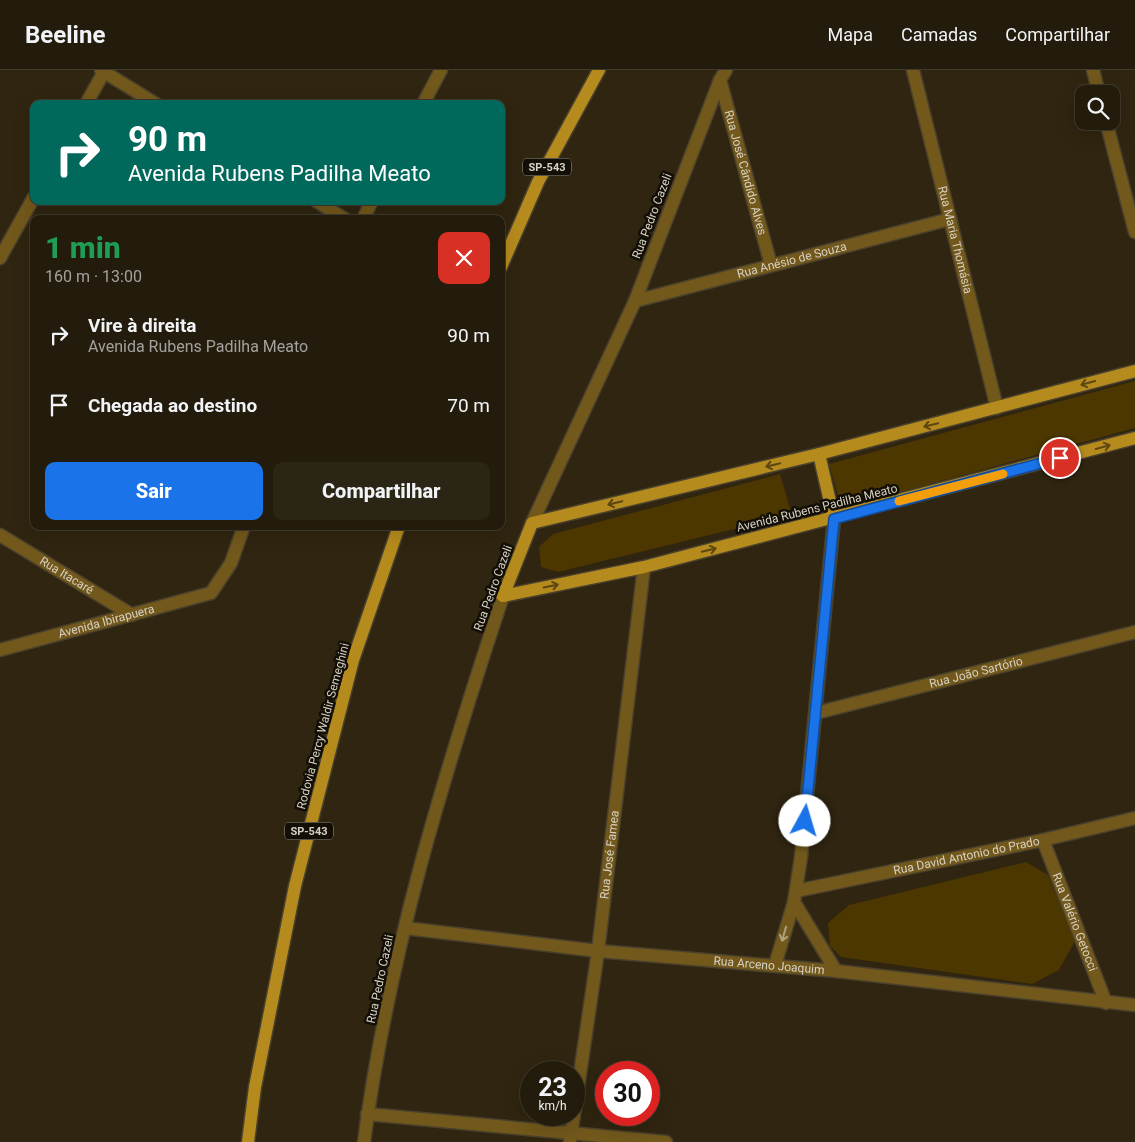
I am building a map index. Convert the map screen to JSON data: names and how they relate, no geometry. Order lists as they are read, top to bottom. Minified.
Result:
{"streets":{"main road":["SP-543","Rua Pedro Cazeli","Avenida Rubens Padilha Meato","Rodovia Percy Waldir Semeghini"],"street":["Rua José Cândido Alves","Rua Maria Thomásia","Rua Anésio de Souza","Rua Itacaré","Avenida Ibirapuera","Rua João Sartório","Rua José Famea","Rua David Antonio do Prado","Rua Valério Getocci","Rua Arceno Joaquim"]},"crossings":[["Rua José Cândido Alves","Rua Pedro Cazeli"],["Rua José Cândido Alves","Rua Anésio de Souza"],["Rua Pedro Cazeli","Rua Anésio de Souza"],["Rua Pedro Cazeli","Avenida Rubens Padilha Meato"],["Rua Pedro Cazeli","Rua Arceno Joaquim"],["Rua Maria Thomásia","Rua Anésio de Souza"],["Avenida Rubens Padilha Meato","Rua José Famea"],["Rua Itacaré","Avenida Ibirapuera"],["Rua José Famea","Rua Arceno Joaquim"],["Rua David Antonio do Prado","Rua Valério Getocci"],["Rua Valério Getocci","Rua Arceno Joaquim"]],"page":{"header":"Beeline","nav":["Mapa","Camadas","Compartilhar"],"turn":["90 m","Avenida Rubens Padilha Meato"],"heading":["1 min","160 m · 13:00"],"list":[{"name":"Vire à direita","note":"Avenida Rubens Padilha Meato","value":"90 m"},{"name":"Chegada ao destino","value":"70 m"}],"buttons":["Sair","Compartilhar"],"speed":"23 km/h","limit":"30"}}
